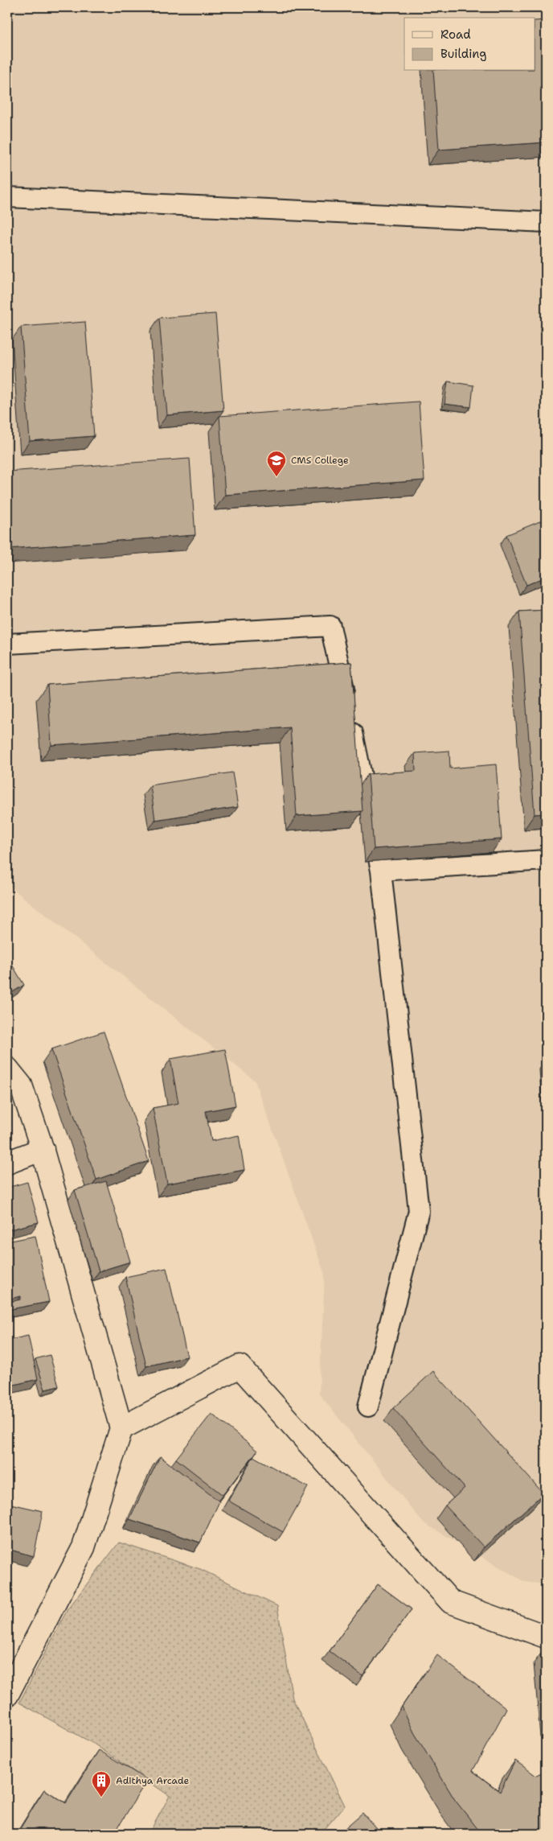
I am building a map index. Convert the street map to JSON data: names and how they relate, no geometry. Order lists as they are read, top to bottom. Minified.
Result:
{"places":{"school or university":["CMS College"],"building":["Adithya Arcade"]},"legend":["Road","Building"]}
